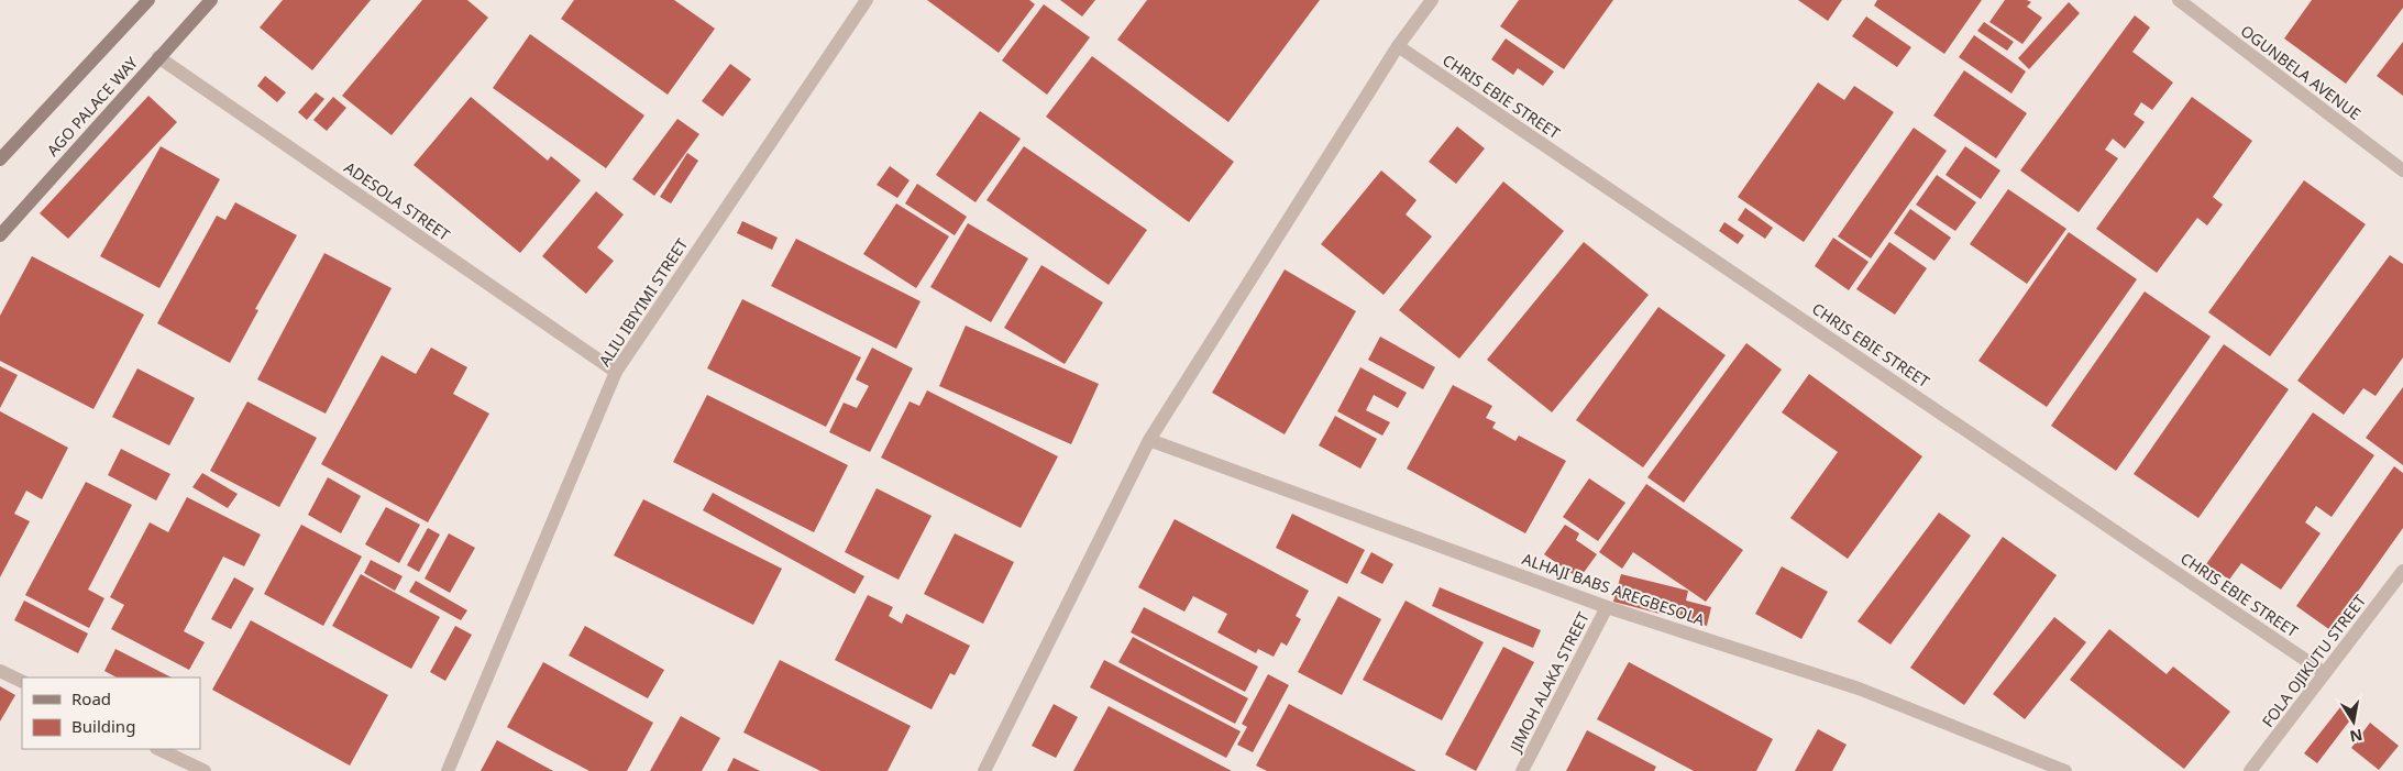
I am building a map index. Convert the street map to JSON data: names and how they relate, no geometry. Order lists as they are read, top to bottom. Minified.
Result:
{"streets":{"main road":["AGO PALACE WAY"],"street":["OGUNBELA AVENUE","CHRIS EBIE STREET","ADESOLA STREET","ALIU IBIYIMI STREET","ALHAJI BABS AREGBESOLA","FOLA OJIKUTU STREET","JIMOH ALAKA STREET"]},"crossings":[["CHRIS EBIE STREET","FOLA OJIKUTU STREET"],["AGO PALACE WAY","ADESOLA STREET"],["ADESOLA STREET","ALIU IBIYIMI STREET"],["ALHAJI BABS AREGBESOLA","JIMOH ALAKA STREET"]],"legend":["Road","Building"],"north":"bottom"}
